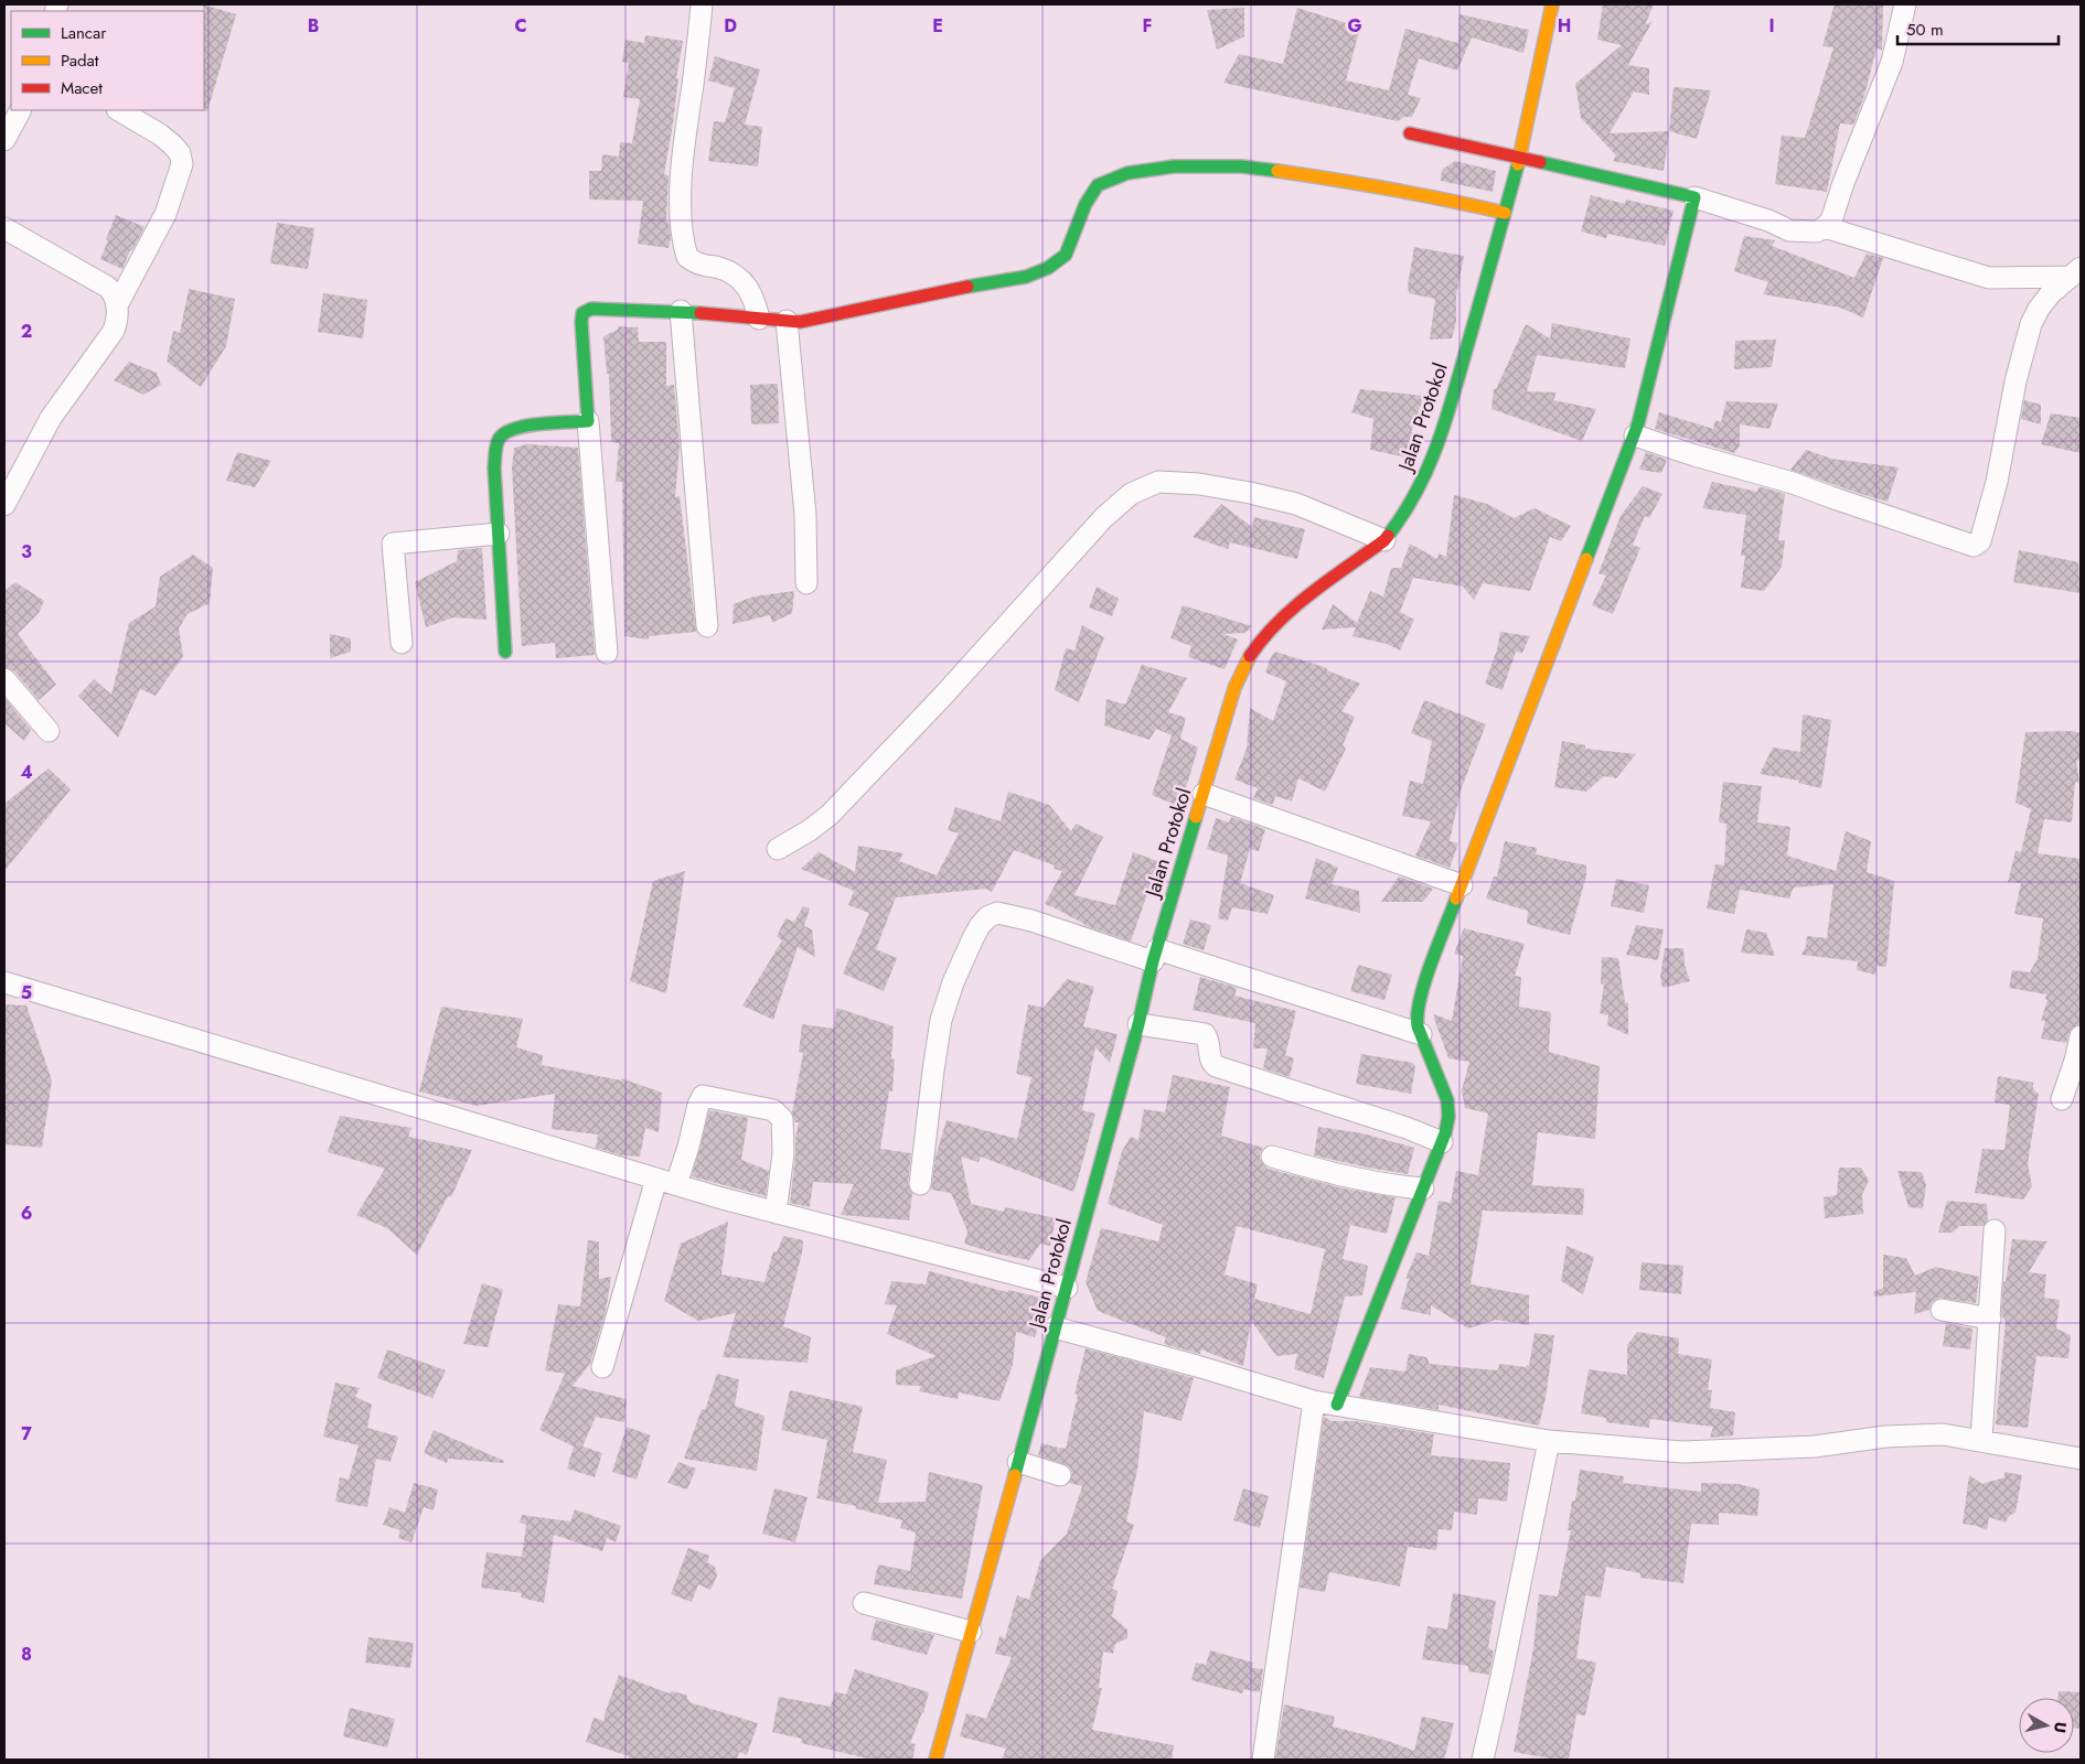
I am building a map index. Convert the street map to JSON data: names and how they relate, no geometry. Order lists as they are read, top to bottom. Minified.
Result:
{"streets":{"street":["Jalan Protokol"]},"legend":["Lancar","Padat","Macet"],"scale_bar":"50 m","north":"right","grid":{"columns":["B","C","D","E","F","G","H","I"],"rows":["2","3","4","5","6","7","8"]}}
